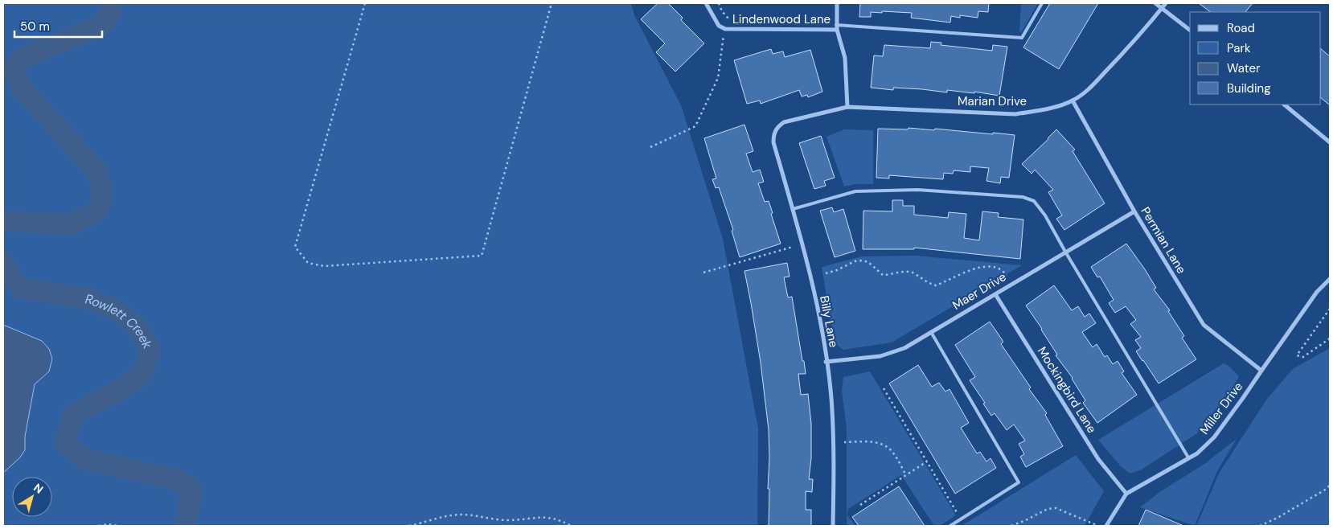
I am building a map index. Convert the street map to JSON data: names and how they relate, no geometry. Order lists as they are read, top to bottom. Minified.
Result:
{"streets":{"street":["Lindenwood Lane","Marian Drive","Permian Lane","Maer Drive","Billy Lane","Mockingbird Lane","Miller Drive"]},"crossings":[["Marian Drive","Permian Lane"],["Marian Drive","Billy Lane"],["Permian Lane","Maer Drive"],["Permian Lane","Miller Drive"],["Maer Drive","Billy Lane"],["Maer Drive","Mockingbird Lane"],["Mockingbird Lane","Miller Drive"]],"water":["Rowlett Creek"],"legend":["Road","Park","Water","Building"],"scale_bar":"50 m","north":"top right"}
